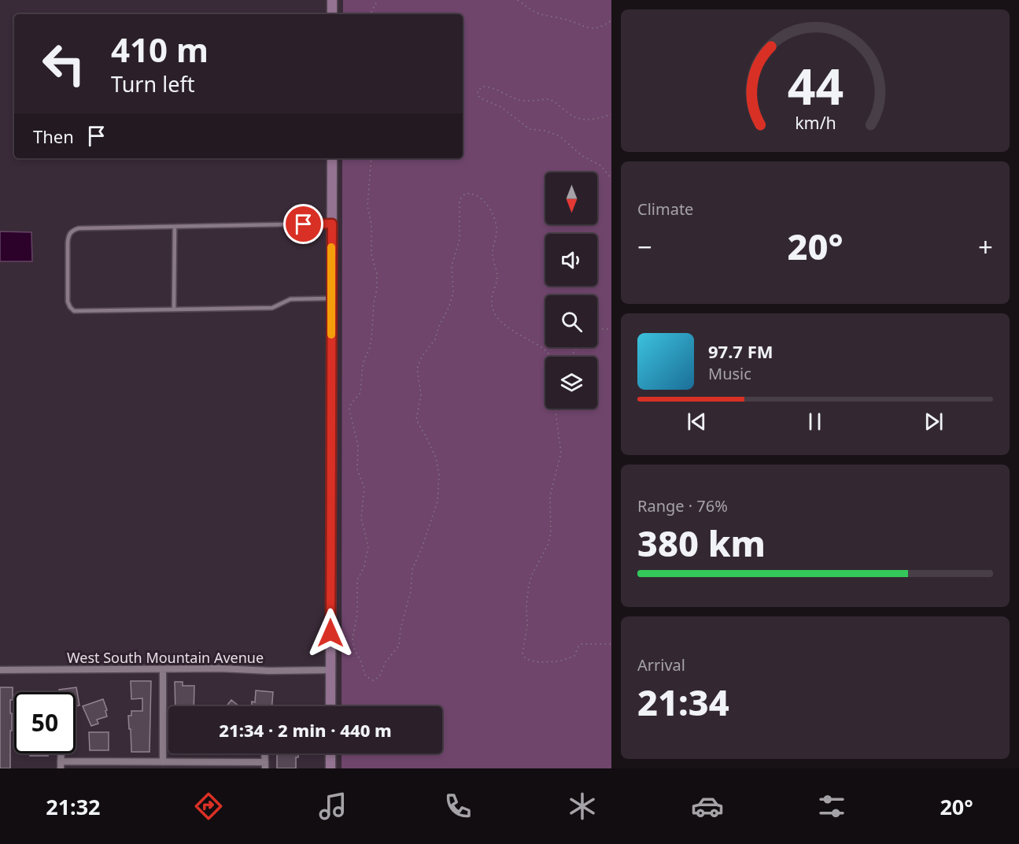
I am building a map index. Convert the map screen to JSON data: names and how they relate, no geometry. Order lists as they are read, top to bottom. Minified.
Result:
{"streets":{"street":["West South Mountain Avenue"]},"north":"bottom","page":{"turn":["410 m","Turn left"],"then":"Then","tile":["Climate",["Range · 76%","380 km"],["Arrival","21:34"]],"heat":["−","20°","+"],"song":["97.7 FM","Music"],"limit":"50","trip":"21:34 · 2 min · 440 m","tabs":["21:32","20°"],"gauge":["44","km/h"]}}
